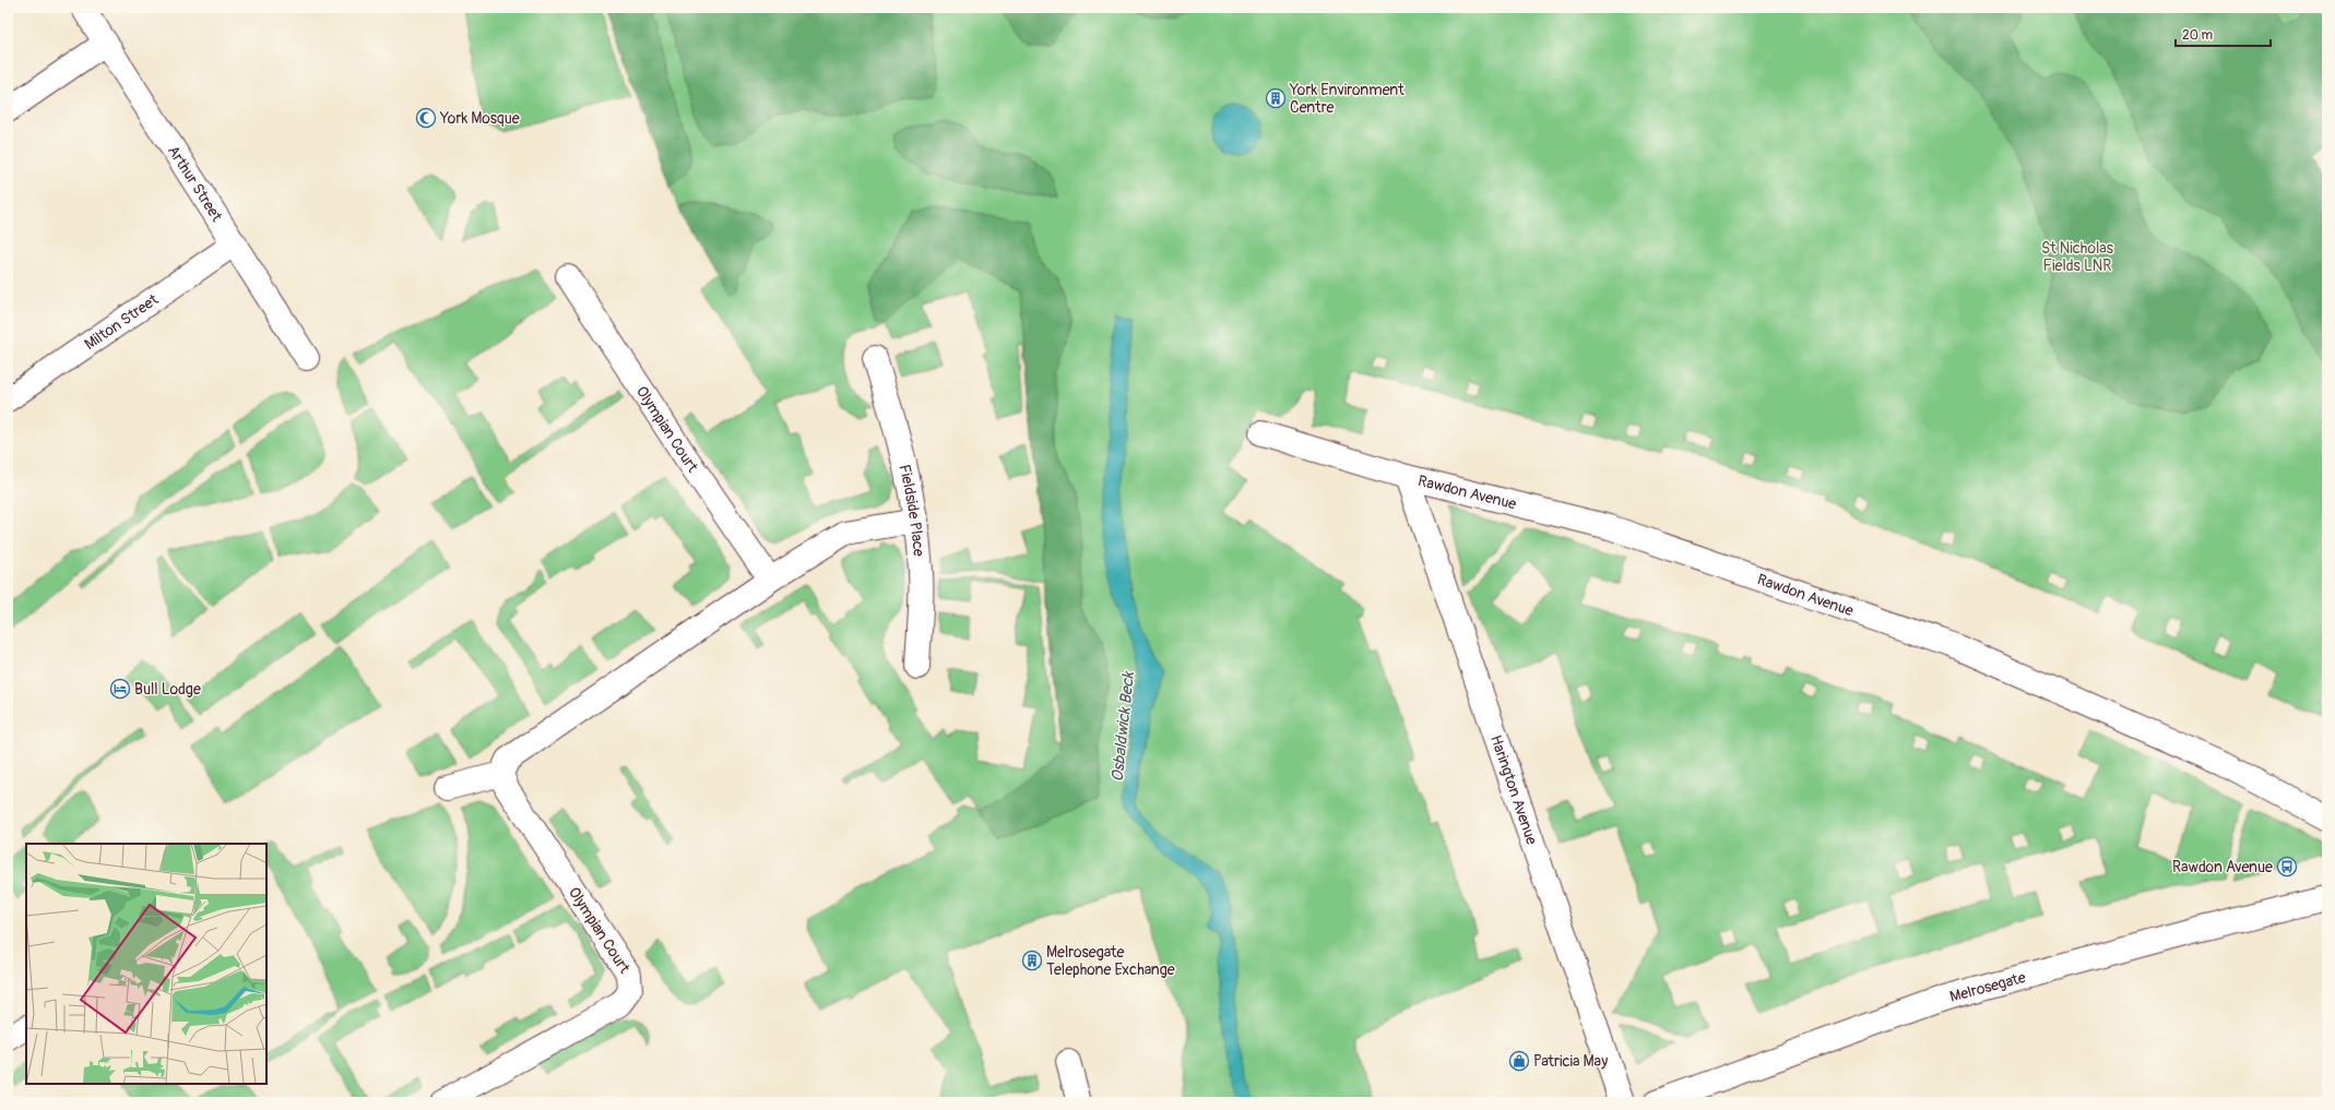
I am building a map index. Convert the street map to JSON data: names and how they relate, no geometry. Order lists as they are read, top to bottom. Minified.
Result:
{"streets":{"street":["Arthur Street","Milton Street","Olympian Court","Rawdon Avenue","Fieldside Place","Harington Avenue","Melrosegate"]},"crossings":[["Arthur Street","Milton Street"],["Rawdon Avenue","Harington Avenue"]],"water":["Osbaldwick Beck"],"parks":["St Nicholas Fields LNR"],"places":{"building":["York Environment Centre","Melrosegate Telephone Exchange"],"mosque":["York Mosque"],"hotel":["Bull Lodge"],"bus stop":["Rawdon Avenue"],"shop":["Patricia May"]},"scale_bar":"20 m"}
